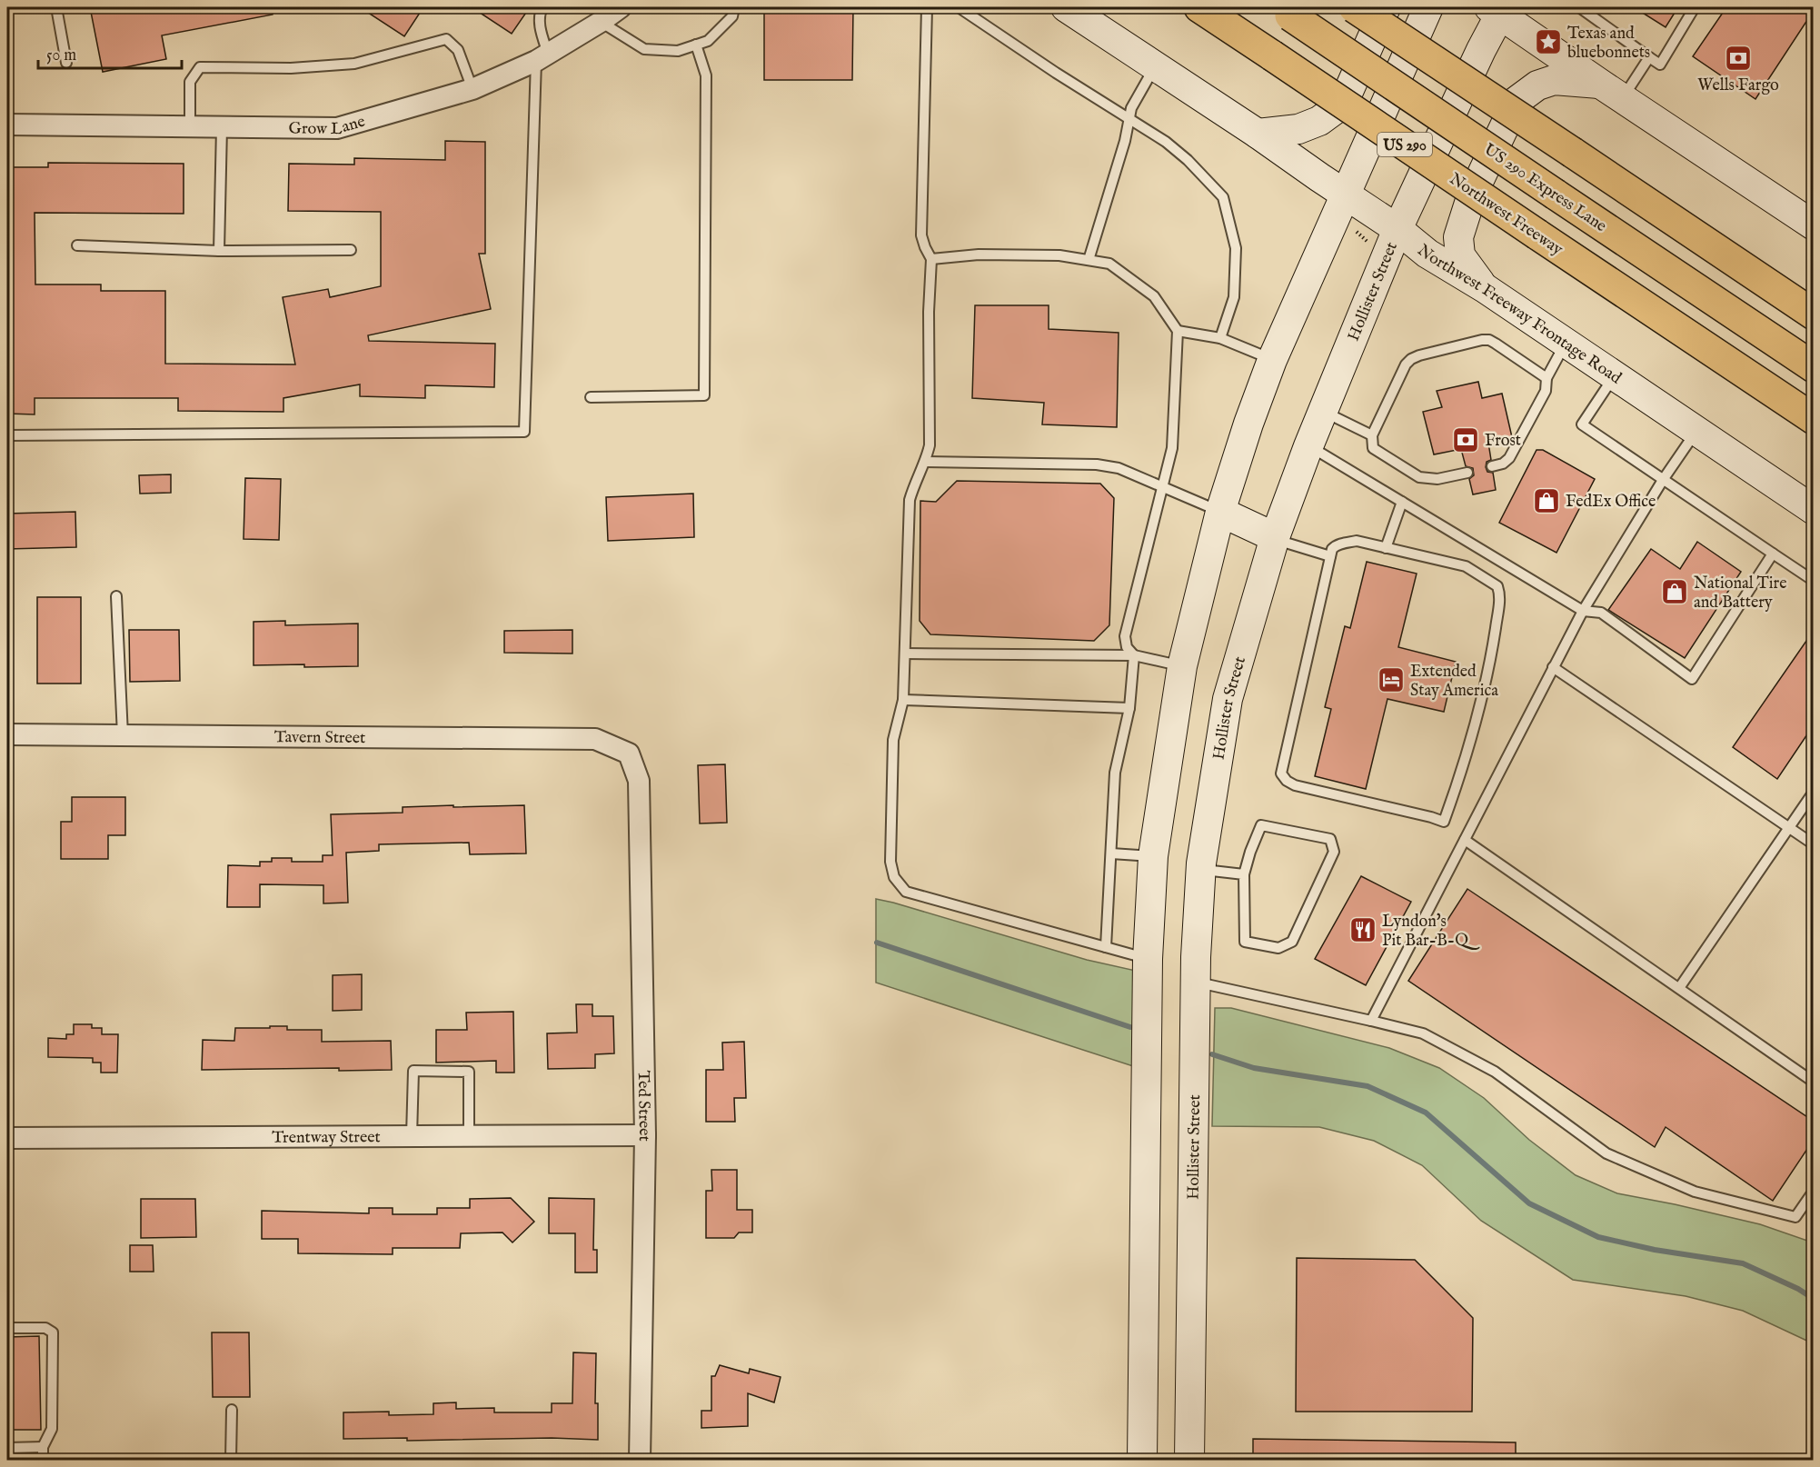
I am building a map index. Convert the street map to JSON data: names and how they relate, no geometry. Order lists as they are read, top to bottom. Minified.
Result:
{"streets":{"highway":["US 290","US 290 Express Lane","Northwest Freeway"],"main road":["Hollister Street","Northwest Freeway Frontage Road"],"street":["Grow Lane","Tavern Street","Ted Street","Trentway Street"]},"crossings":[["Hollister Street","Northwest Freeway Frontage Road"],["Tavern Street","Ted Street"],["Ted Street","Trentway Street"]],"places":{"place":["Texas and bluebonnets"],"bank":["Wells Fargo","Frost"],"shop":["FedEx Office","National Tire and Battery"],"hotel":["Extended Stay America"],"restaurant":["Lyndon's Pit Bar-B-Q"]},"scale_bar":"50 m"}
